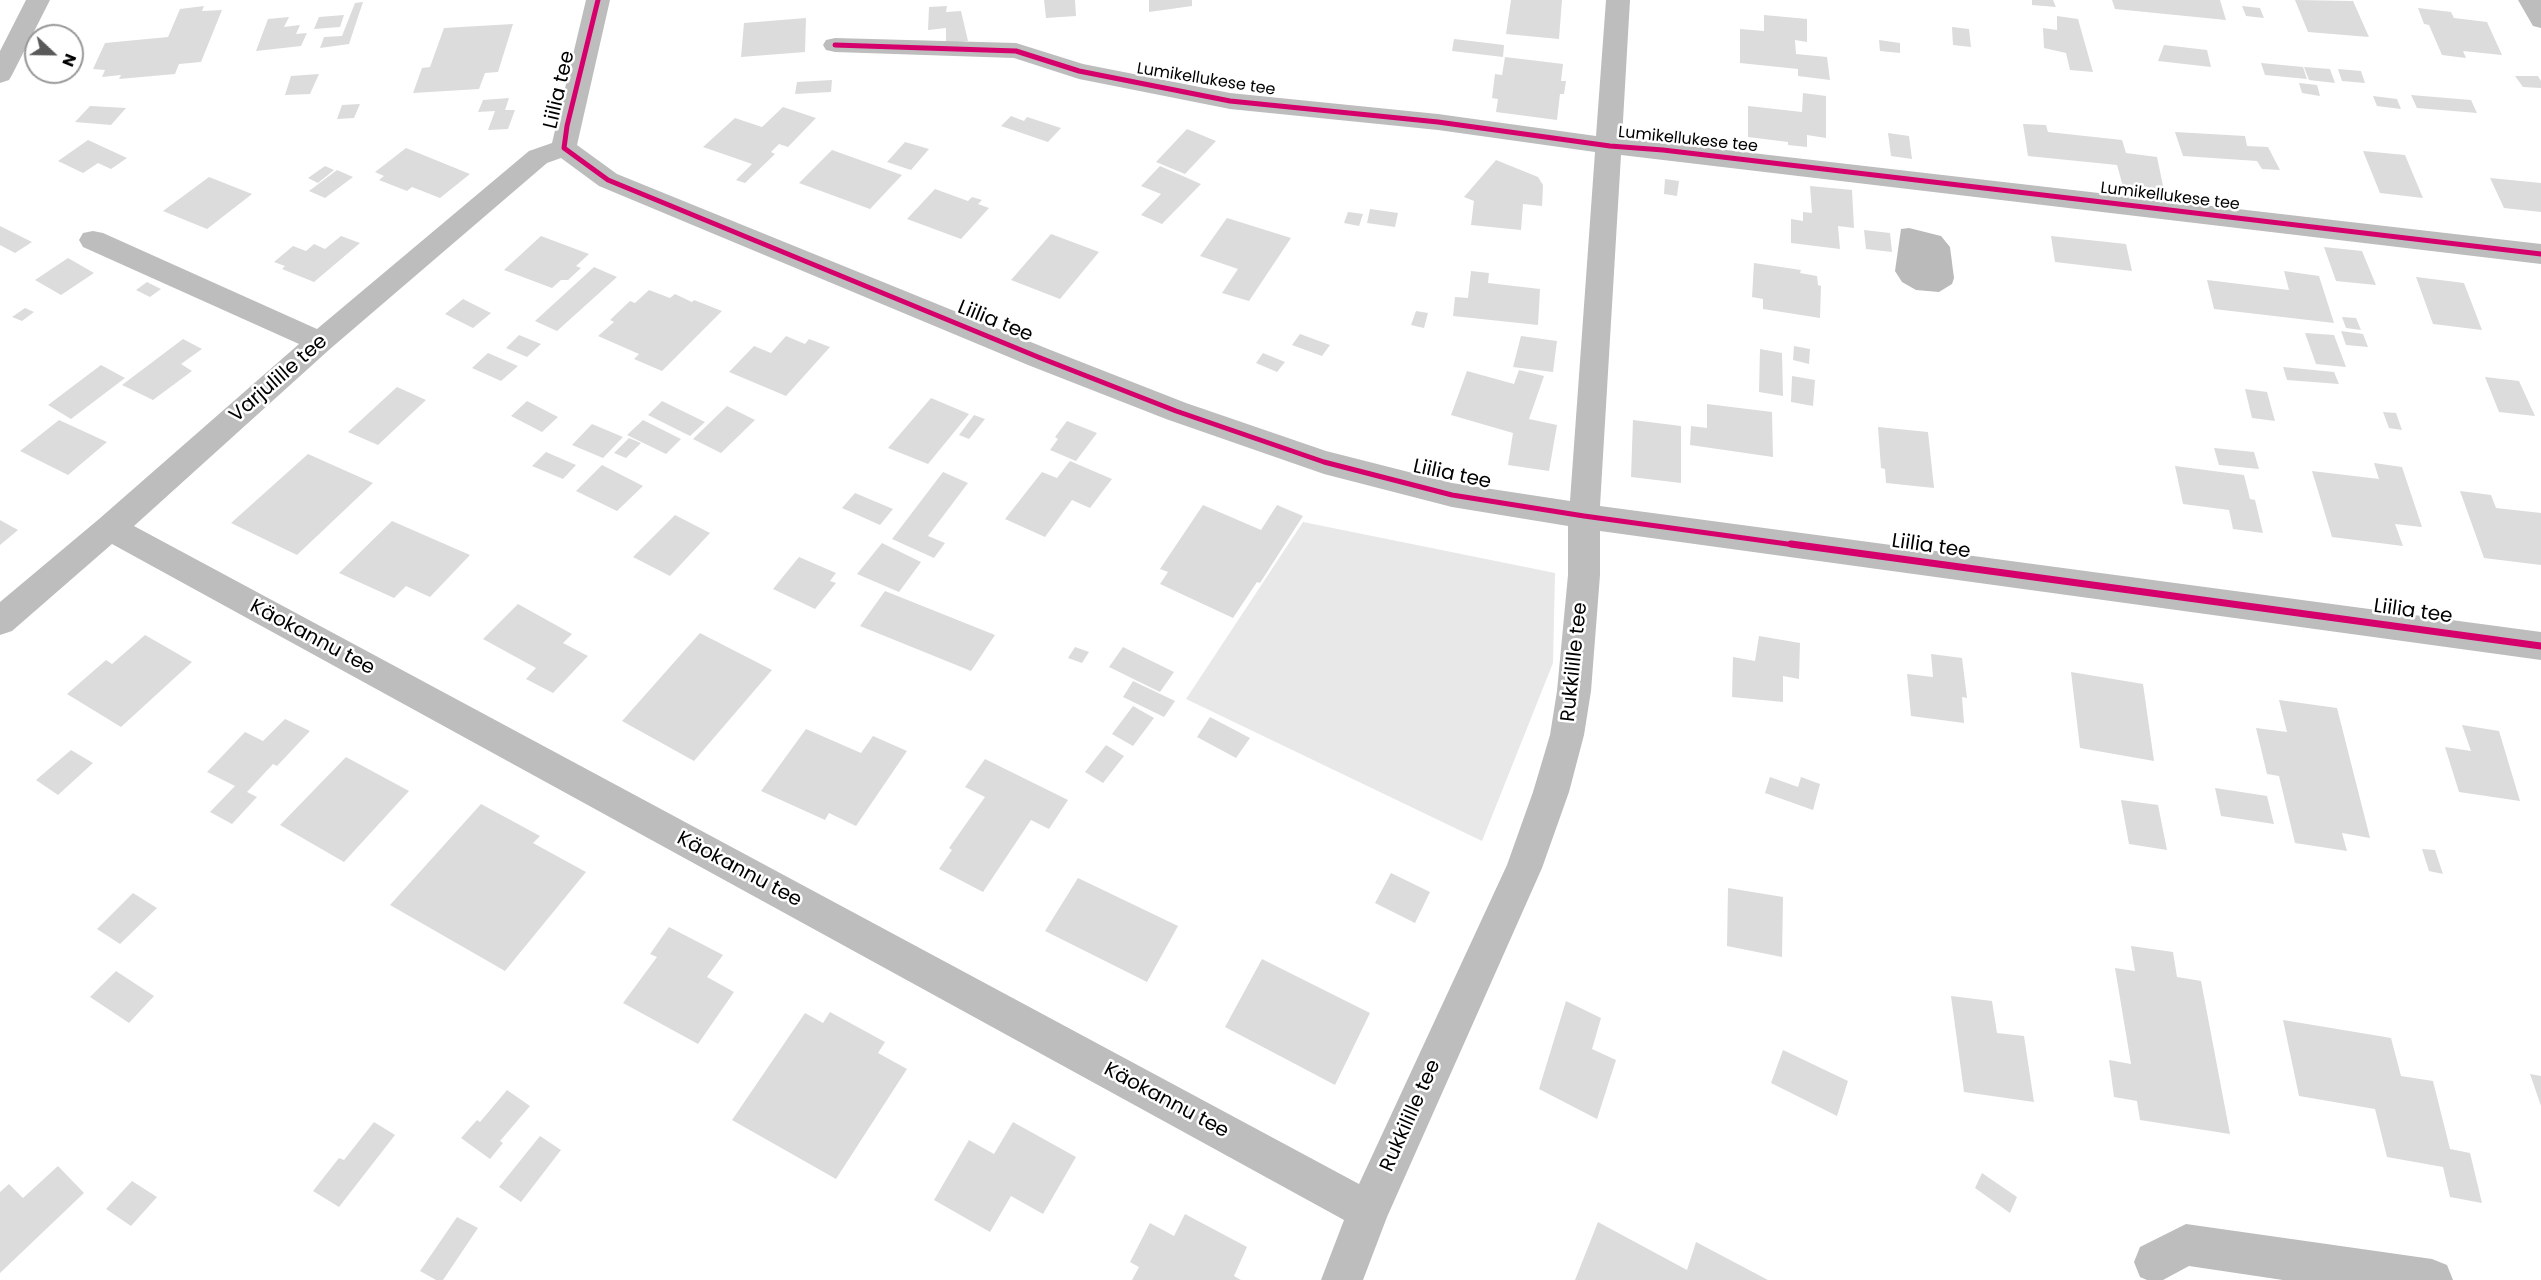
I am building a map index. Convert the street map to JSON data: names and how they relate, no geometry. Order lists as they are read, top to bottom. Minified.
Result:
{"streets":{"street":["Lumikellukese tee","Liilia tee","Varjulille tee","Käokannu tee","Rukkilille tee"]},"crossings":[["Lumikellukese tee","Rukkilille tee"],["Liilia tee","Varjulille tee"],["Liilia tee","Rukkilille tee"],["Varjulille tee","Käokannu tee"],["Käokannu tee","Rukkilille tee"]],"north":"right"}
